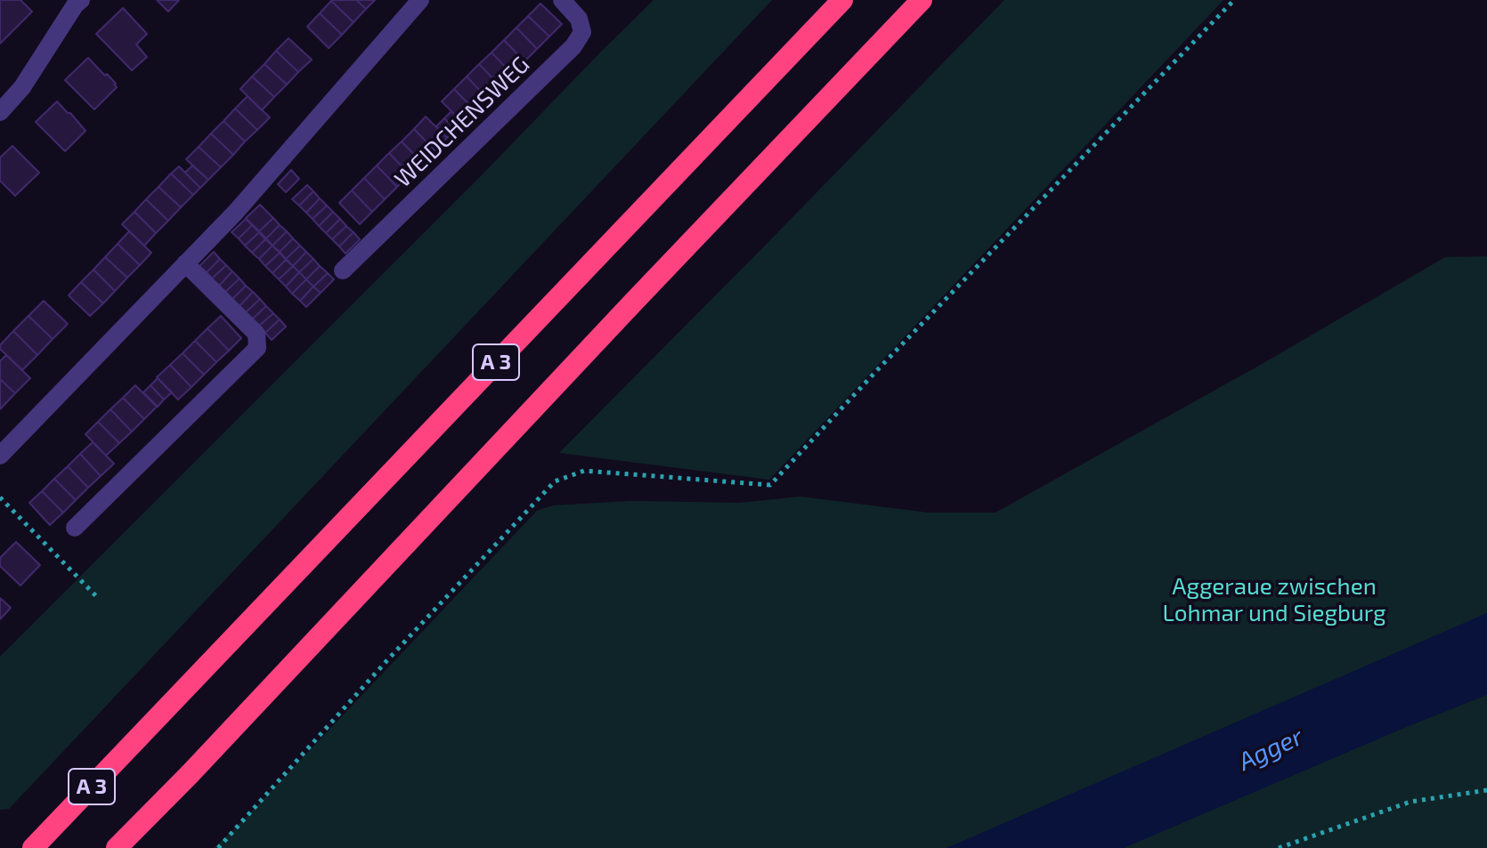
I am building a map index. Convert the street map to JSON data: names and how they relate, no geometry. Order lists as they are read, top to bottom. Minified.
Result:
{"streets":{"highway":["A 3"],"street":["WEIDCHENSWEG"]},"water":["Agger"],"parks":["Aggeraue zwischen Lohmar und Siegburg"]}
